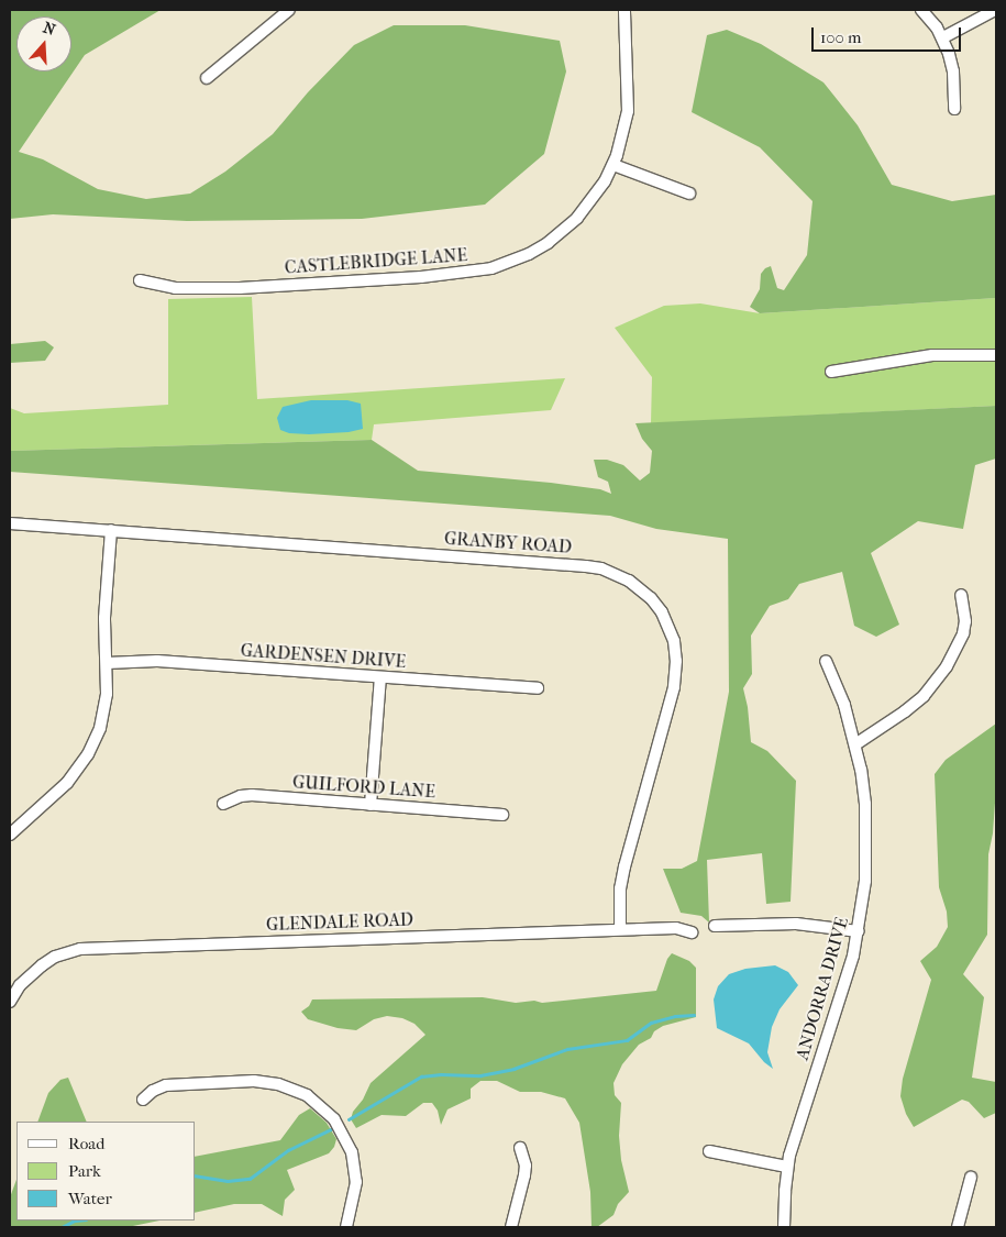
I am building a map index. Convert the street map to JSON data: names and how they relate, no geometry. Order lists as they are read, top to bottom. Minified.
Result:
{"streets":{"street":["CASTLEBRIDGE LANE","GRANBY ROAD","GARDENSEN DRIVE","GUILFORD LANE","GLENDALE ROAD","ANDORRA DRIVE"]},"crossings":[["GRANBY ROAD","GLENDALE ROAD"]],"legend":["Road","Park","Water"],"scale_bar":"100 m","north":"top"}
